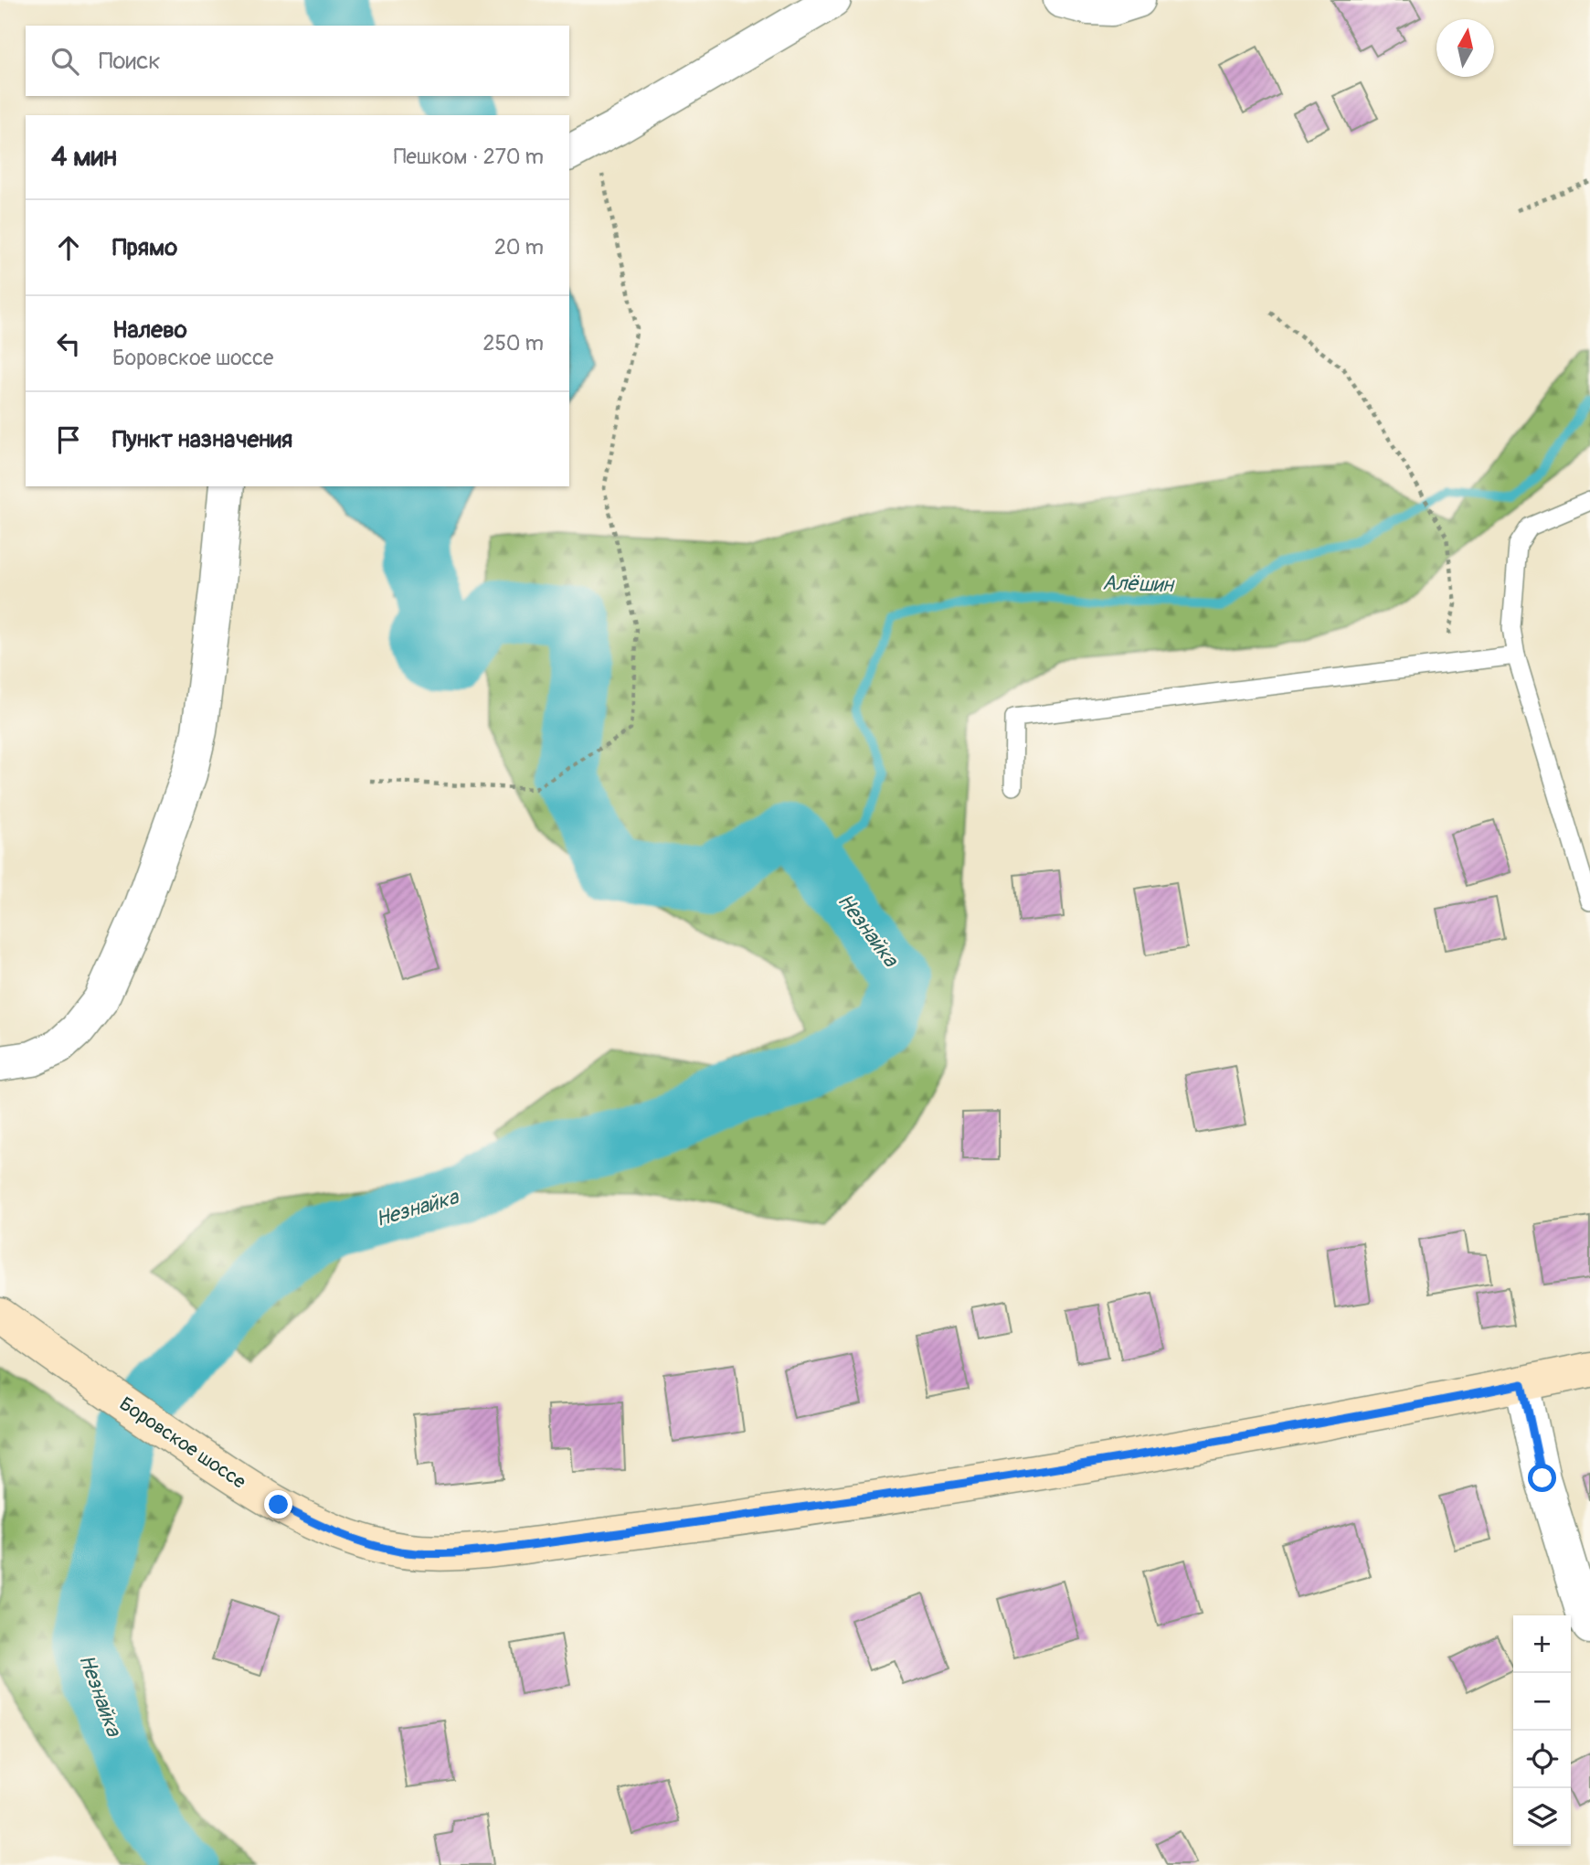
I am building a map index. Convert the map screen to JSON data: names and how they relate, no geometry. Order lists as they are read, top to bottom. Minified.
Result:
{"streets":{"main road":["Боровское шоссе"]},"water":["Алёшин","Незнайка"],"north":"top","page":{"search":"Поиск","heading":["4 мин","Пешком · 270 m"],"list":[["Прямо","20 m"],["Налево","Боровское шоссе","250 m"],"Пункт назначения"],"map_buttons":["+","−"]}}
